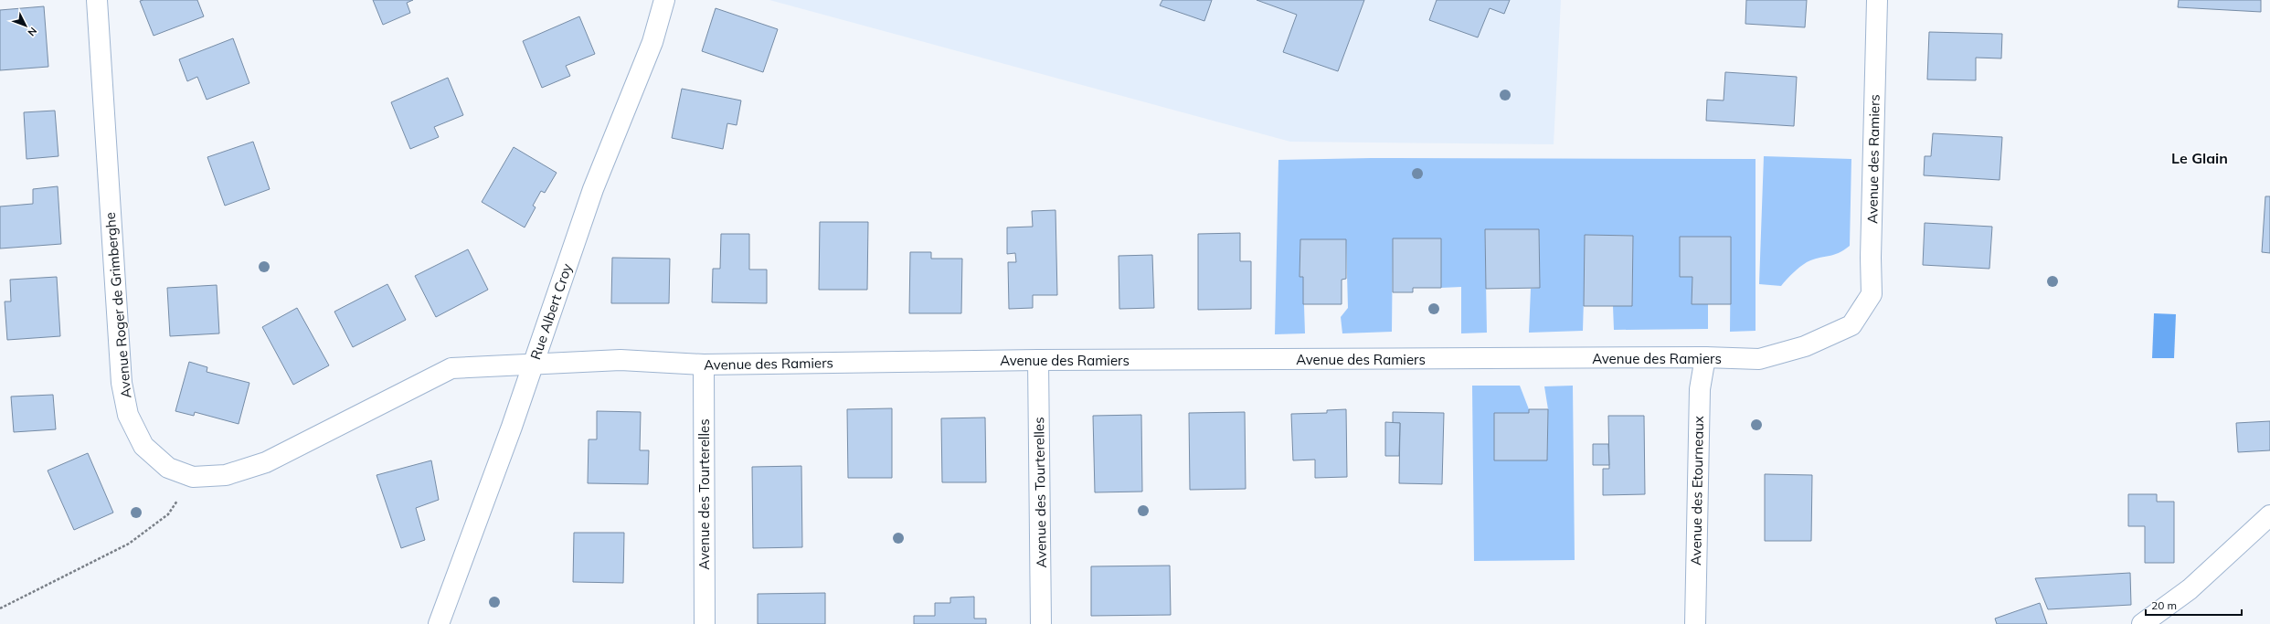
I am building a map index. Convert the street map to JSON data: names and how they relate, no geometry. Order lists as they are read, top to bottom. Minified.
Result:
{"streets":{"street":["Avenue des Ramiers","Avenue Roger de Grimberghe","Rue Albert Croy","Avenue des Etourneaux","Avenue des Tourterelles"]},"crossings":[["Avenue des Ramiers","Avenue Roger de Grimberghe"],["Avenue des Ramiers","Rue Albert Croy"],["Avenue des Ramiers","Avenue des Etourneaux"],["Avenue des Ramiers","Avenue des Tourterelles"],["Avenue Roger de Grimberghe","Rue Albert Croy"]],"districts":["Le Glain"],"scale_bar":"20 m","north":"bottom right"}
